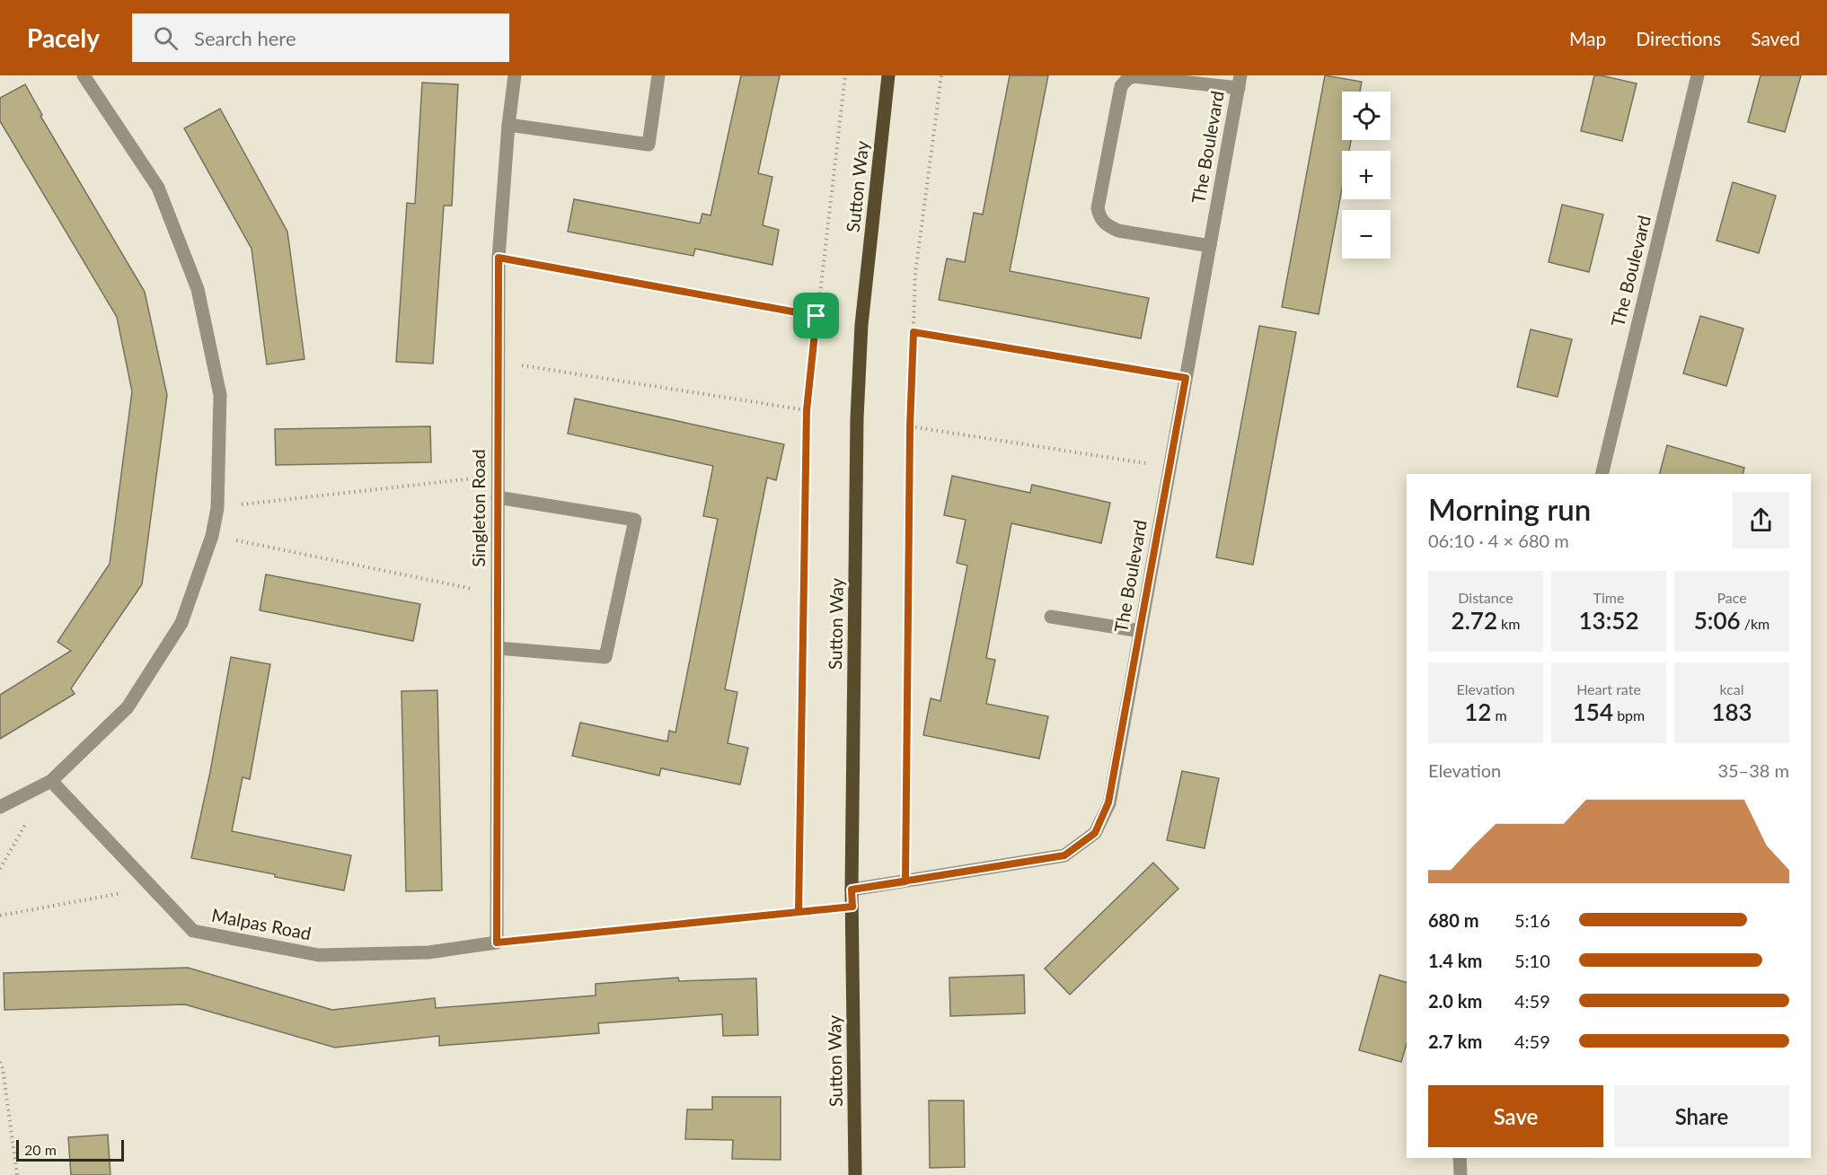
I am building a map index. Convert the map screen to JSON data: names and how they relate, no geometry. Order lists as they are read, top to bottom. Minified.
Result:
{"streets":{"main road":["Sutton Way"],"street":["The Boulevard","Singleton Road","Malpas Road"]},"crossings":[["The Boulevard","Sutton Way"],["Singleton Road","Malpas Road"]],"scale_bar":"20 m","page":{"header":"Pacely","search":"Search here","nav":["Map","Directions","Saved"],"map_buttons":["+","−"],"heading":["Morning run","06:10 · 4 × 680 m"],"stats":[["Distance","2.72 km"],["Time","13:52"],["Pace","5:06 /km"],["Elevation","12 m"],["Heart rate","154 bpm"],["kcal","183"]],"chart":["Elevation","35–38 m"],"list":[{"name":"680 m","note":"5:16"},{"name":"1.4 km","note":"5:10"},{"name":"2.0 km","note":"4:59"},{"name":"2.7 km","note":"4:59"}],"buttons":["Save","Share"],"scale":"20 m"}}
